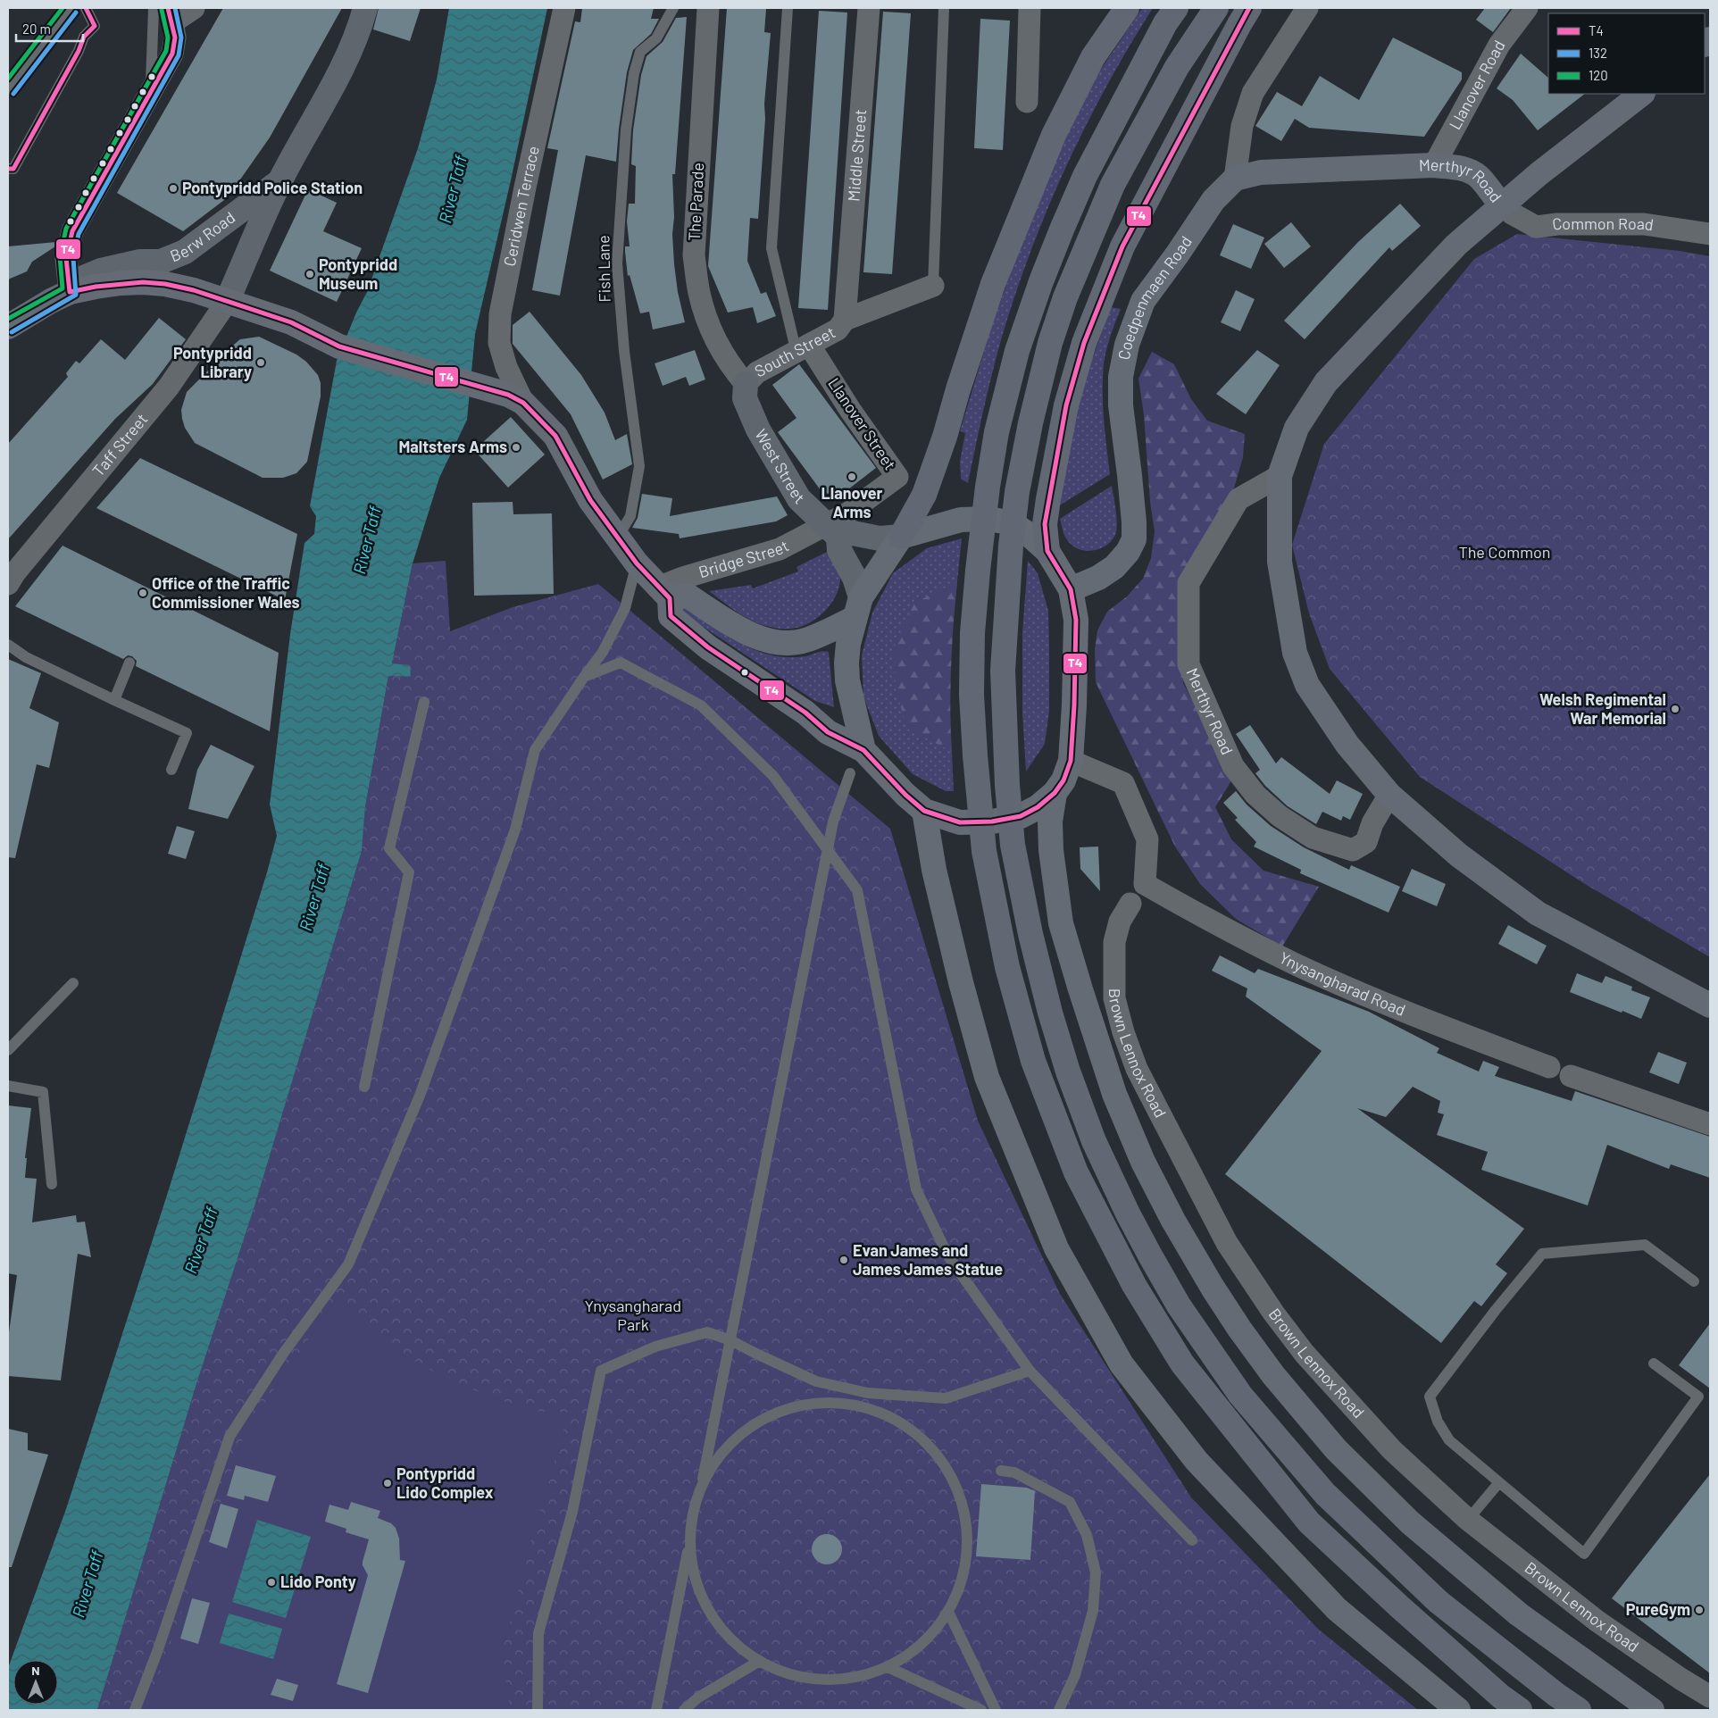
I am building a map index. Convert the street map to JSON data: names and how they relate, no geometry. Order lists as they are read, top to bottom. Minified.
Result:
{"streets":{"main road":["Merthyr Road","Berw Road","Coedpenmaen Road","West Street"],"street":["Llanover Road","Middle Street","The Parade","Ceridwen Terrace","Common Road","South Street","Llanover Street","Taff Street","Bridge Street","Ynysangharad Road","Brown Lennox Road"],"lane":["Fish Lane"]},"crossings":[["Llanover Road","Merthyr Road"],["Middle Street","South Street"],["Merthyr Road","Common Road"],["Merthyr Road","Coedpenmaen Road"],["The Parade","South Street"],["The Parade","West Street"],["Berw Road","Taff Street"],["South Street","Llanover Street"],["South Street","West Street"],["Llanover Street","West Street"],["Llanover Street","Bridge Street"],["West Street","Bridge Street"],["Ynysangharad Road","Brown Lennox Road"]],"water":["River Taff"],"parks":["The Common","Ynysangharad Park"],"places":["Pontypridd Police Station","Pontypridd Museum","Pontypridd Library","Maltsters Arms","Llanover Arms","Office of the Traffic Commissioner Wales","Welsh Regimental War Memorial","Evan James and James James Statue","Pontypridd Lido Complex","Lido Ponty","PureGym"],"lines":["transit line T4","transit line 132","transit line 120"],"legend":["T4","132","120"],"scale_bar":"20 m","north":"top"}
